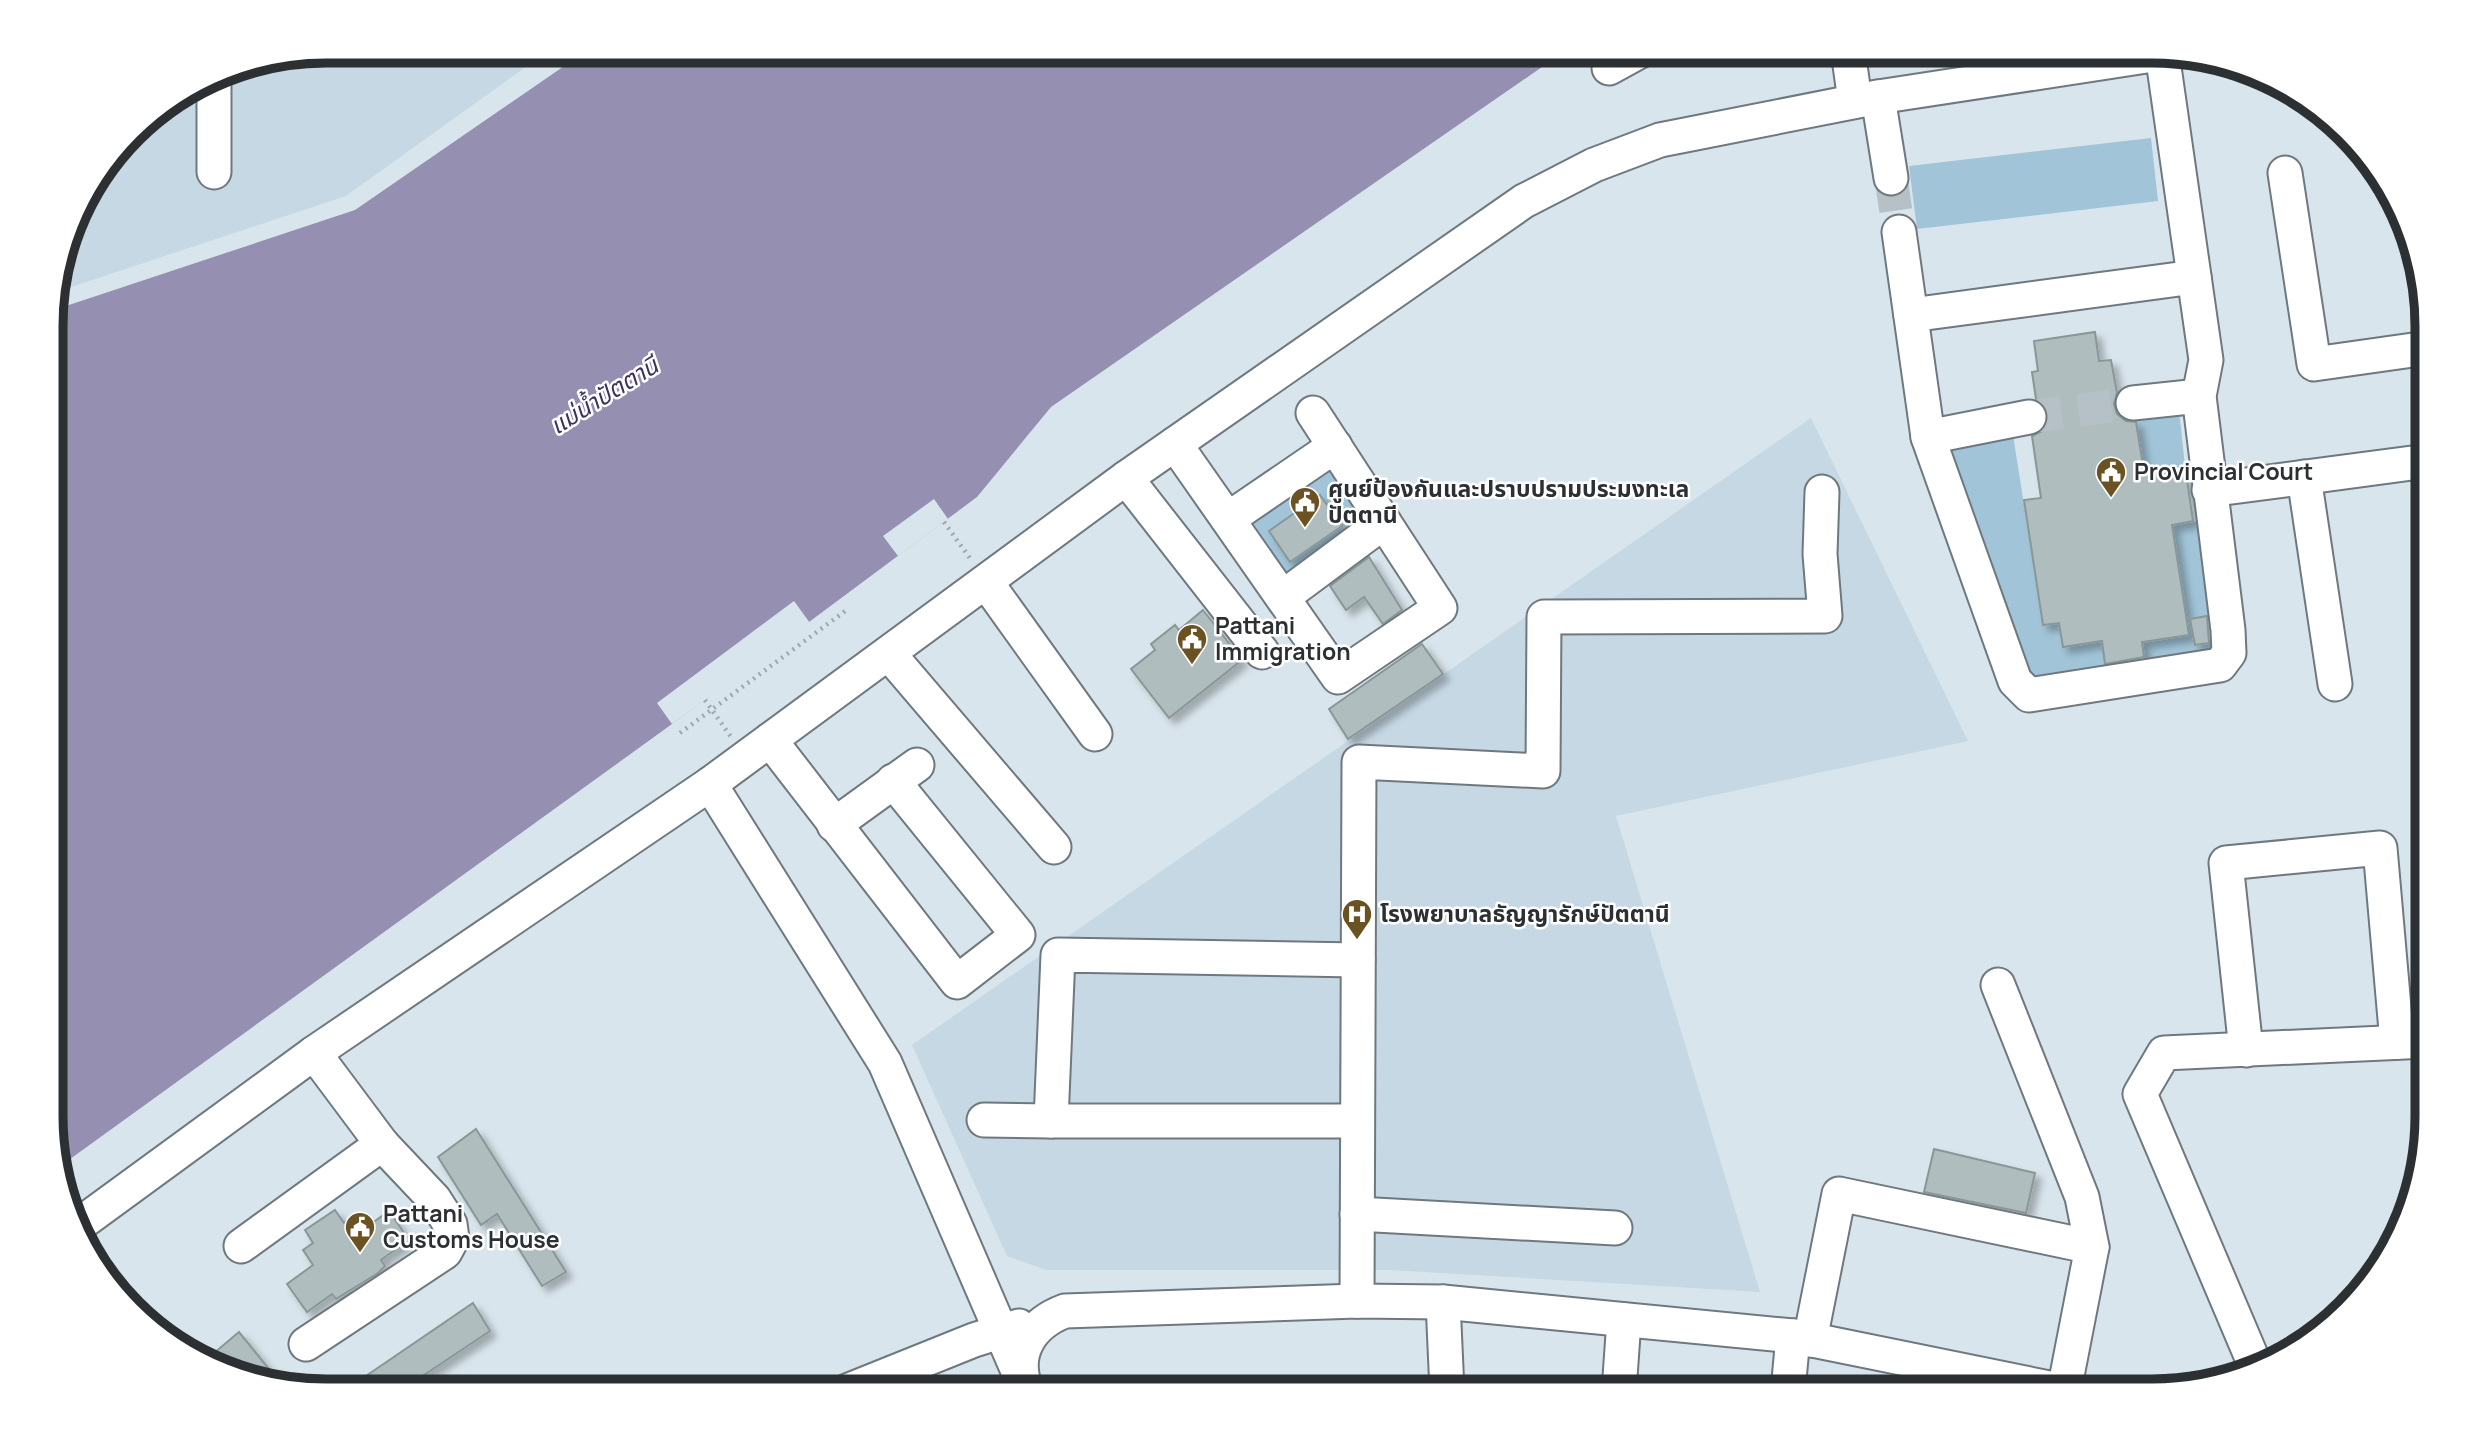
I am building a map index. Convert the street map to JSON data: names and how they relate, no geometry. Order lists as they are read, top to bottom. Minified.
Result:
{"water":["แม่น้ำปัตตานี"],"places":{"public building":["Provincial Court","ศูนย์ป้องกันและปราบปรามประมงทะเล ปัตตานี","Pattani Immigration","Pattani Customs House"],"hospital":["โรงพยาบาลธัญญารักษ์ปัตตานี"]}}
